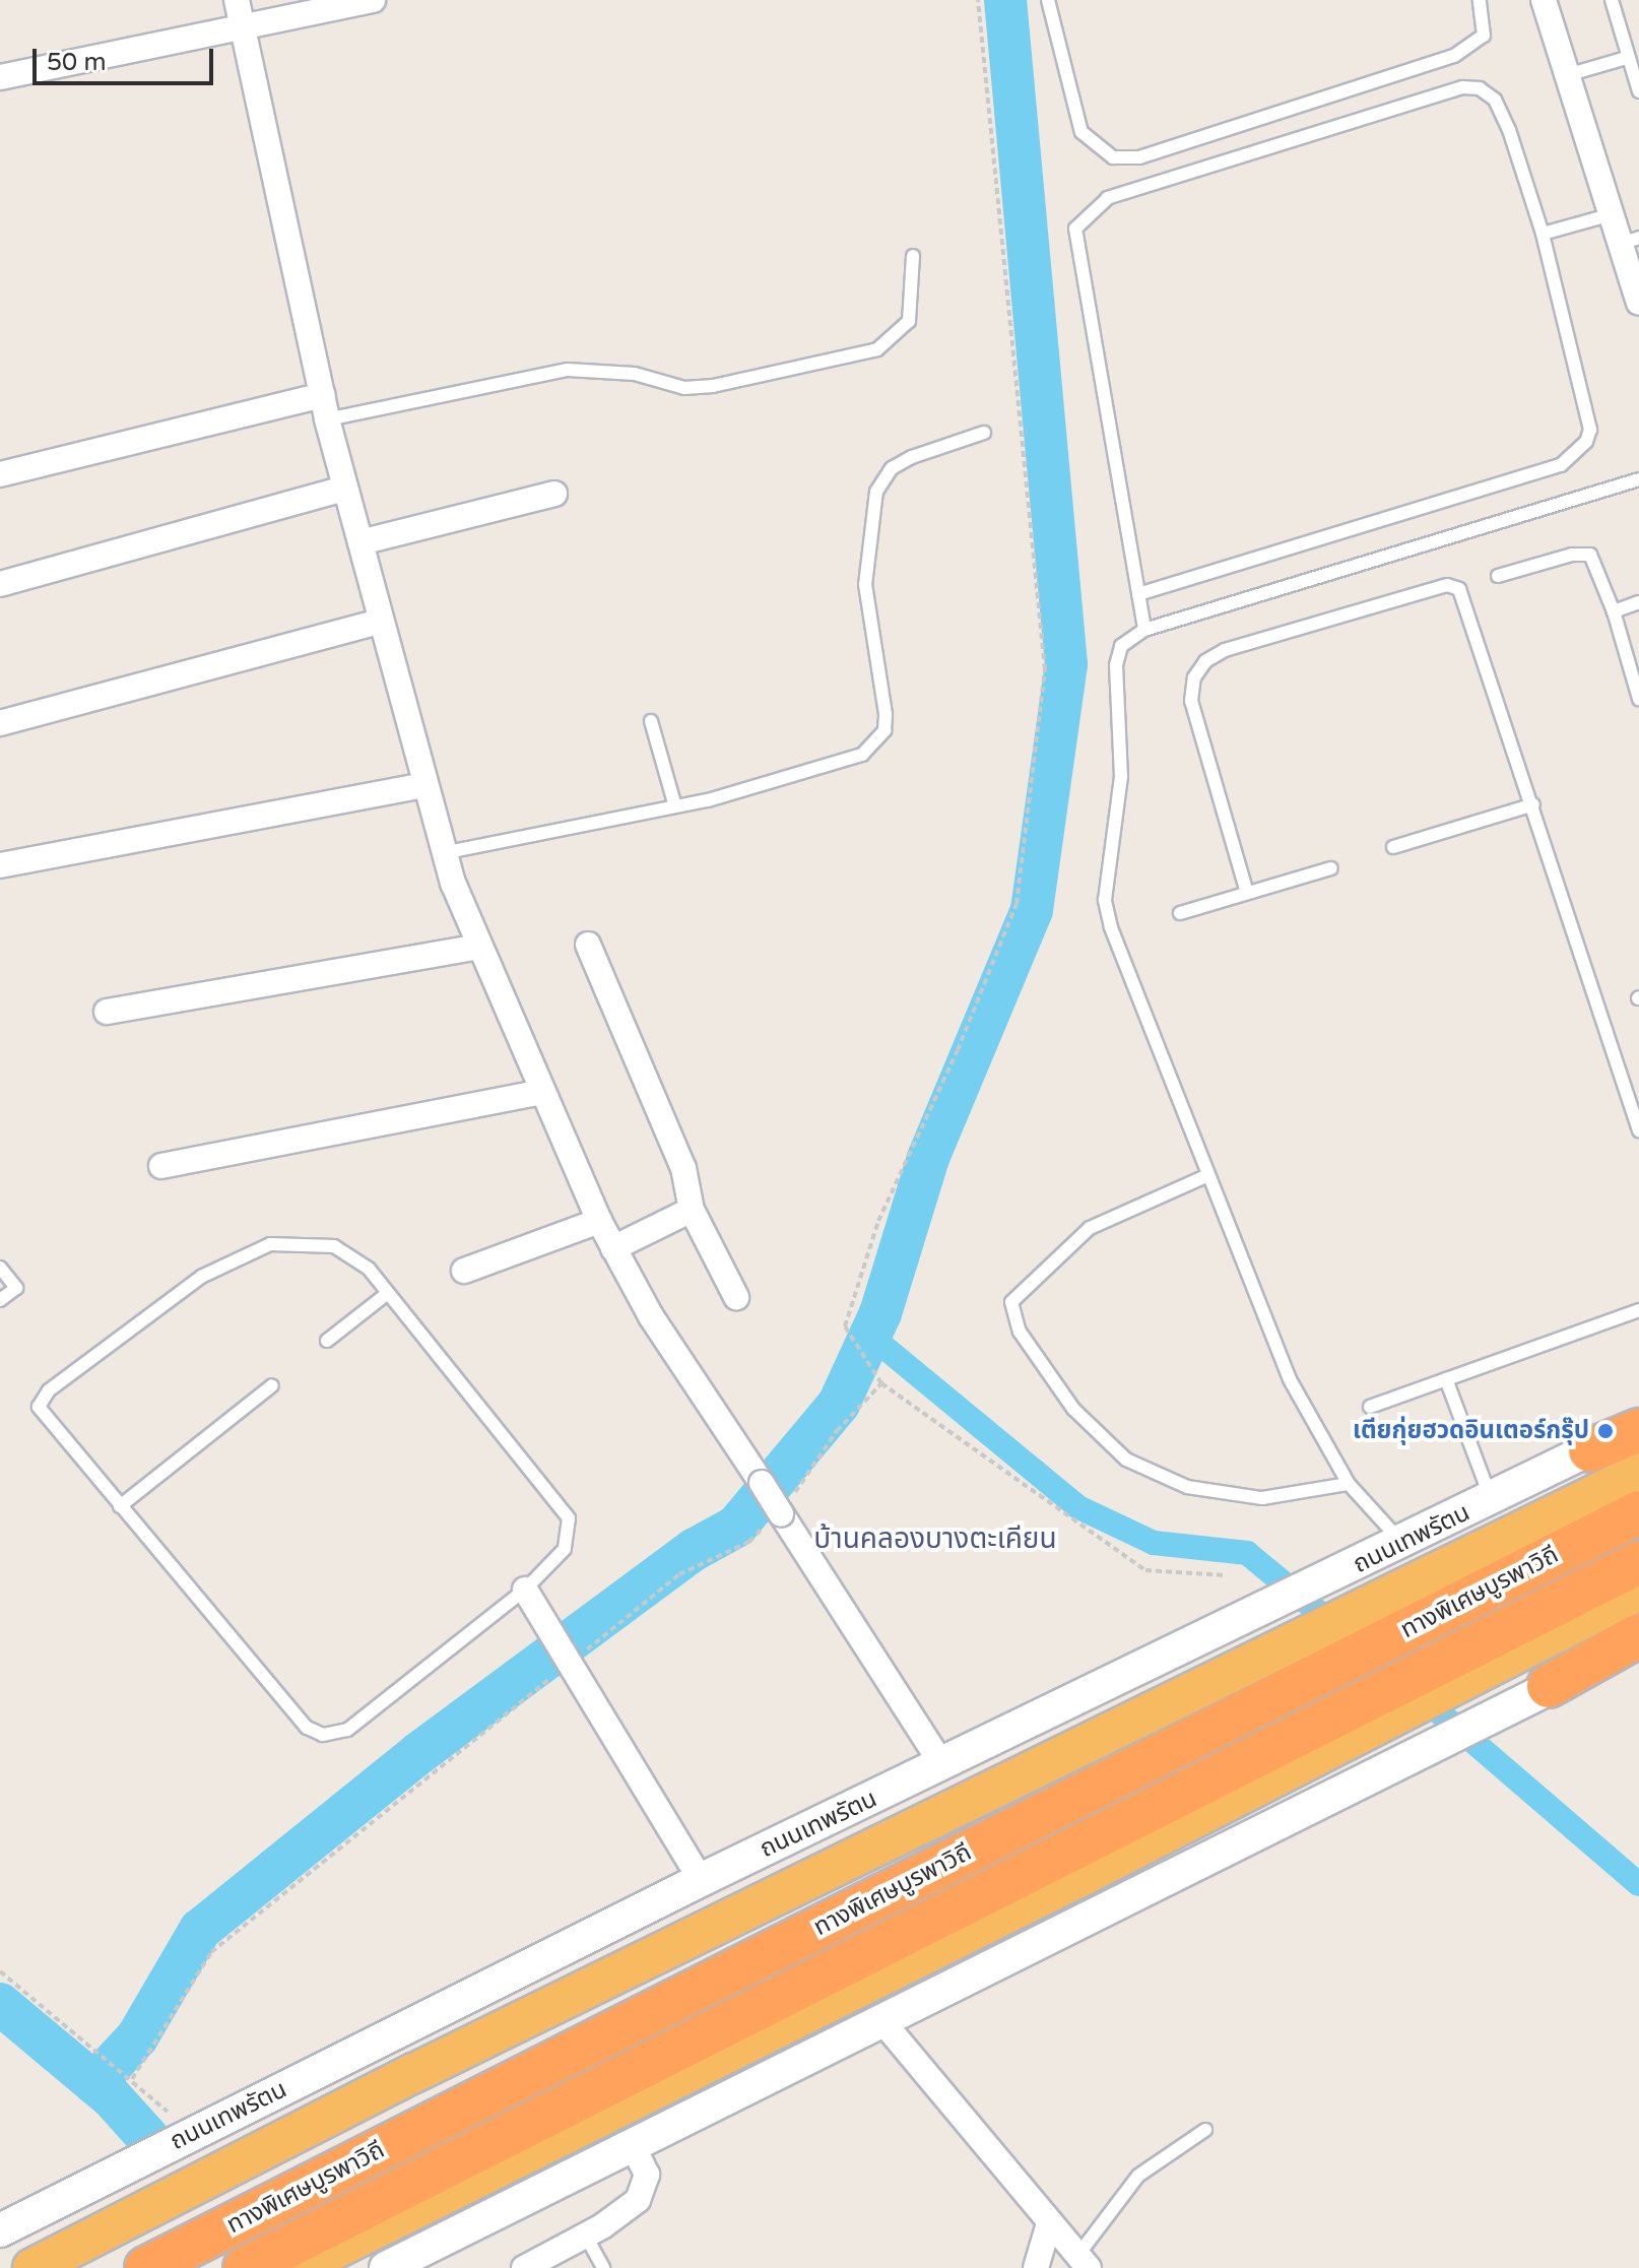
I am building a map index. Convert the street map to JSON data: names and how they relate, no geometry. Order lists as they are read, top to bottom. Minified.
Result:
{"streets":{"highway":["ถนนเทพรัตน","ทางพิเศษบูรพาวิถี"]},"districts":["บ้านคลองบางตะเคียน"],"places":["เตียกุ่ยฮวดอินเตอร์กรุ๊ป"],"scale_bar":"50 m"}
